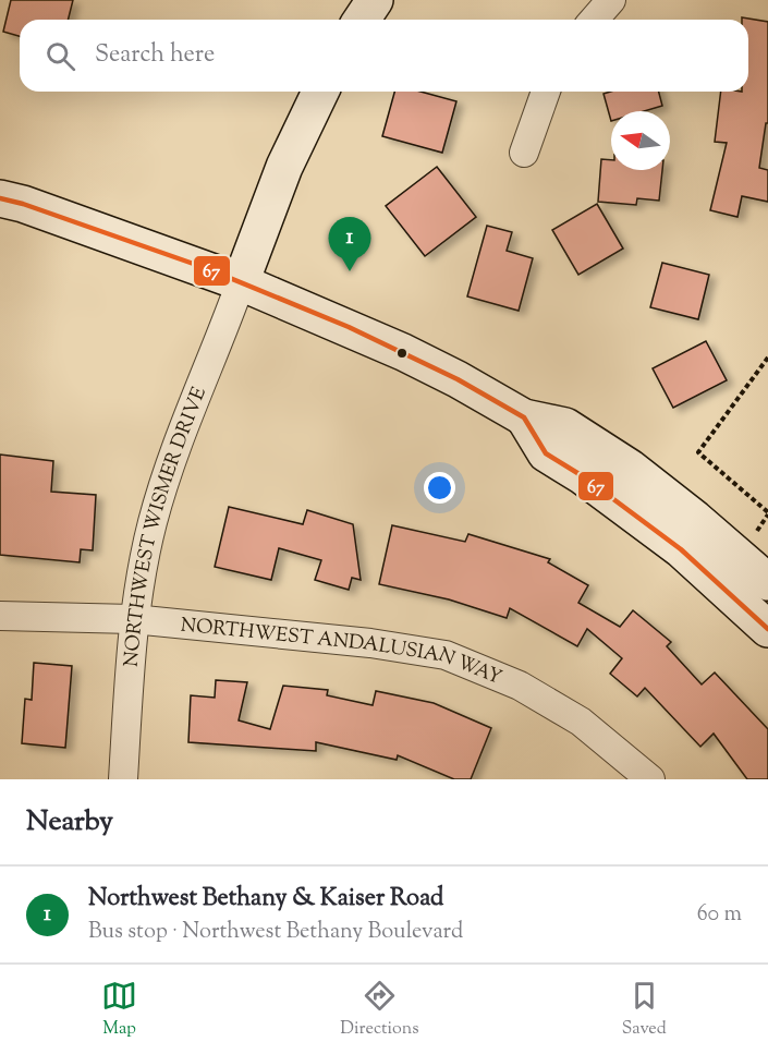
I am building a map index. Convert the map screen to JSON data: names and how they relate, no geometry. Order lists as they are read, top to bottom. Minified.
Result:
{"streets":{"street":["NORTHWEST WISMER DRIVE","NORTHWEST ANDALUSIAN WAY"]},"crossings":[["NORTHWEST WISMER DRIVE","NORTHWEST ANDALUSIAN WAY"]],"lines":["transit line 67"],"north":"left","page":{"search":"Search here","pins":"1","heading":"Nearby","list":[{"mark":"1","name":"Northwest Bethany & Kaiser Road","note":"Bus stop · Northwest Bethany Boulevard","value":"60 m"}],"nav":["Map","Directions","Saved"]}}
